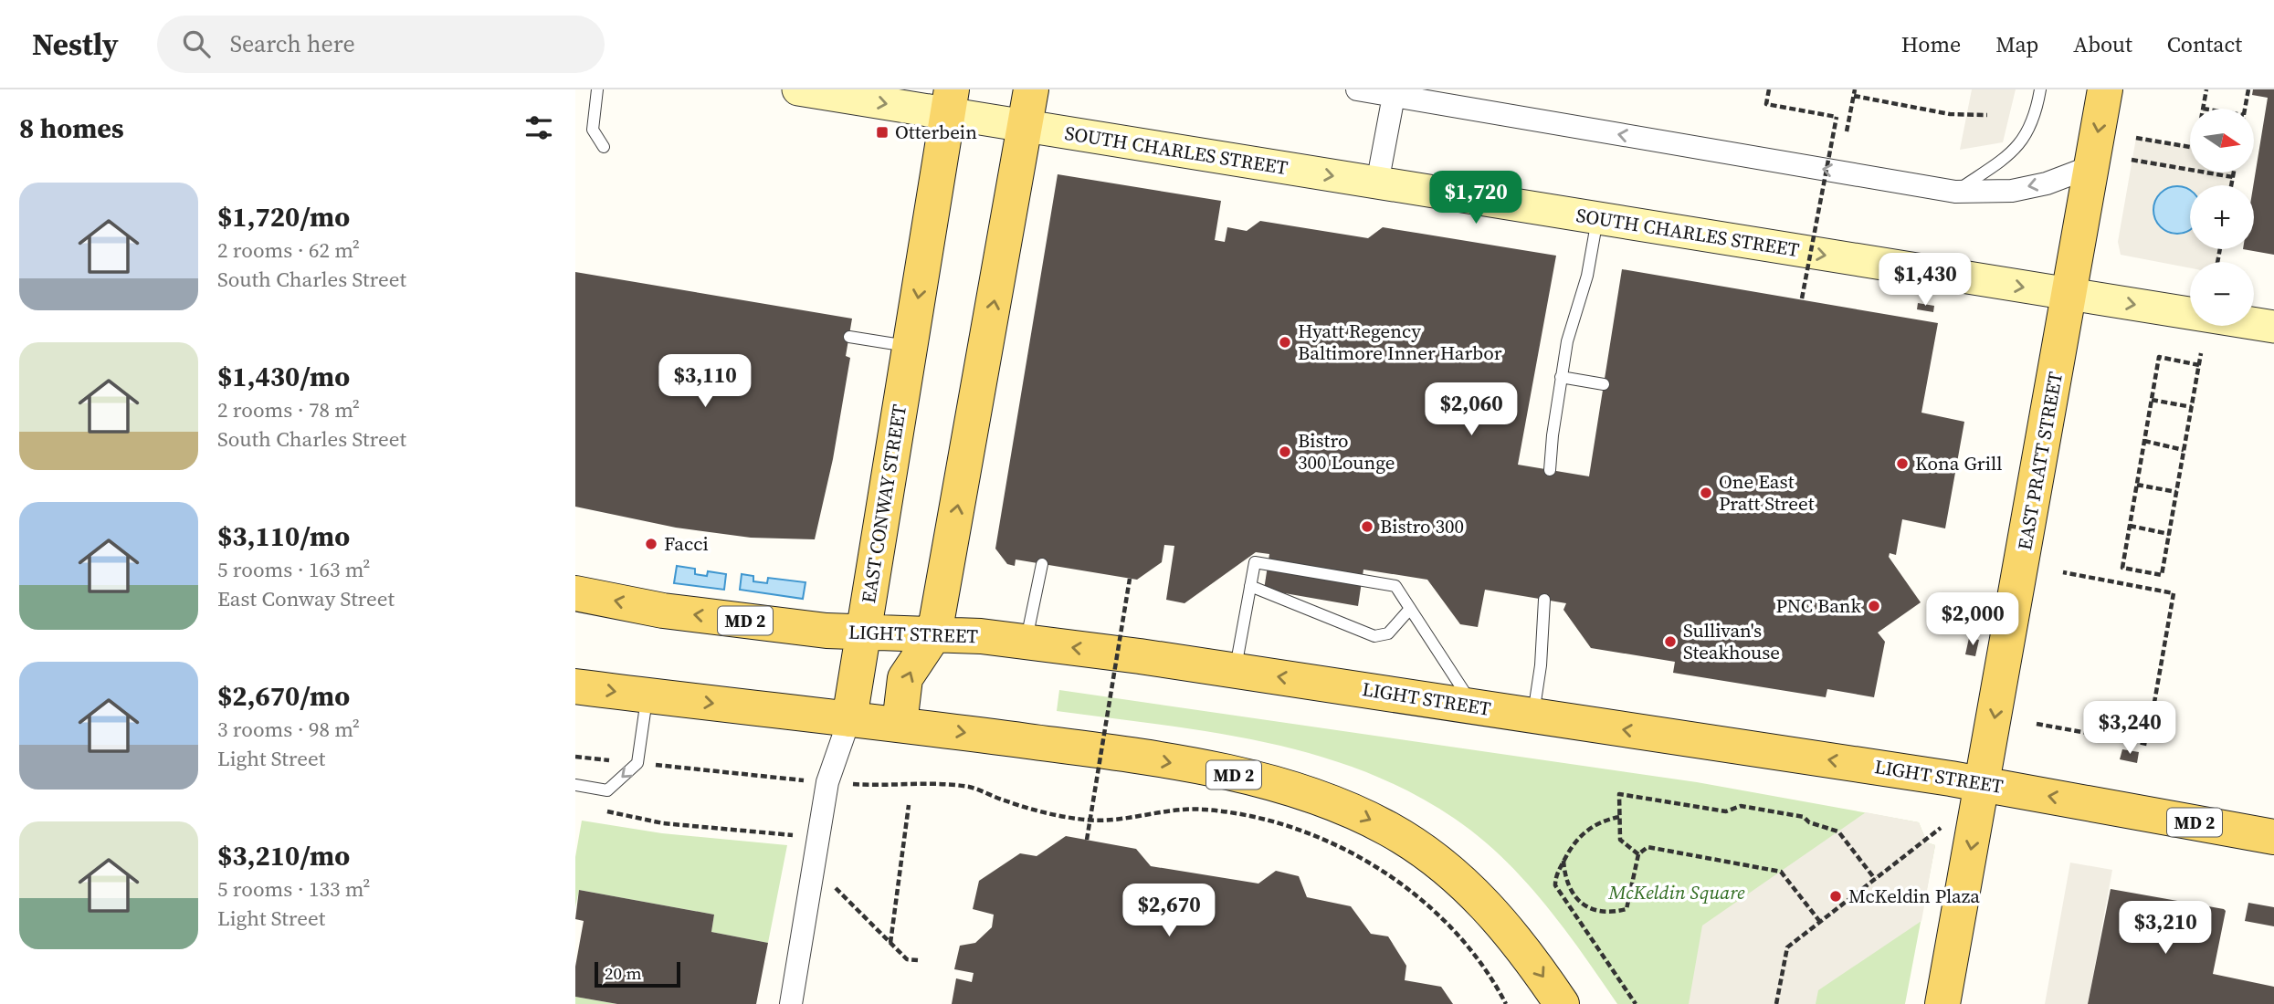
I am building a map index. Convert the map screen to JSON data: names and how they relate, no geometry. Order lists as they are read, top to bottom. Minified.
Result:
{"streets":{"main road":["SOUTH CHARLES STREET","EAST PRATT STREET","EAST CONWAY STREET","MD 2","LIGHT STREET"]},"crossings":[["SOUTH CHARLES STREET","EAST PRATT STREET"],["SOUTH CHARLES STREET","EAST CONWAY STREET"],["EAST PRATT STREET","LIGHT STREET"],["EAST CONWAY STREET","MD 2"],["EAST CONWAY STREET","LIGHT STREET"]],"one_way":["SOUTH CHARLES STREET","EAST PRATT STREET"],"parks":["McKeldin Square"],"places":{"transit":["Otterbein"],"other":["Hyatt Regency Baltimore Inner Harbor","Bistro 300 Lounge","Kona Grill","One East Pratt Street","Bistro 300","Facci","PNC Bank","Sullivan's Steakhouse","McKeldin Plaza"]},"scale_bar":"20 m","north":"right","page":{"header":"Nestly","search":"Search here","nav":["Home","Map","About","Contact"],"heading":"8 homes","map_buttons":["+","−"],"list":[{"name":"$1,720/mo","note":"2 rooms · 62 m² · South Charles Street"},{"name":"$1,430/mo","note":"2 rooms · 78 m² · South Charles Street"},{"name":"$3,110/mo","note":"5 rooms · 163 m² · East Conway Street"},{"name":"$2,670/mo","note":"3 rooms · 98 m² · Light Street"},{"name":"$3,210/mo","note":"5 rooms · 133 m² · Light Street"}],"price":["$1,720","$1,430","$3,110","$2,060","$2,000","$3,240","$2,670","$3,210"],"scale":"20 m"}}
